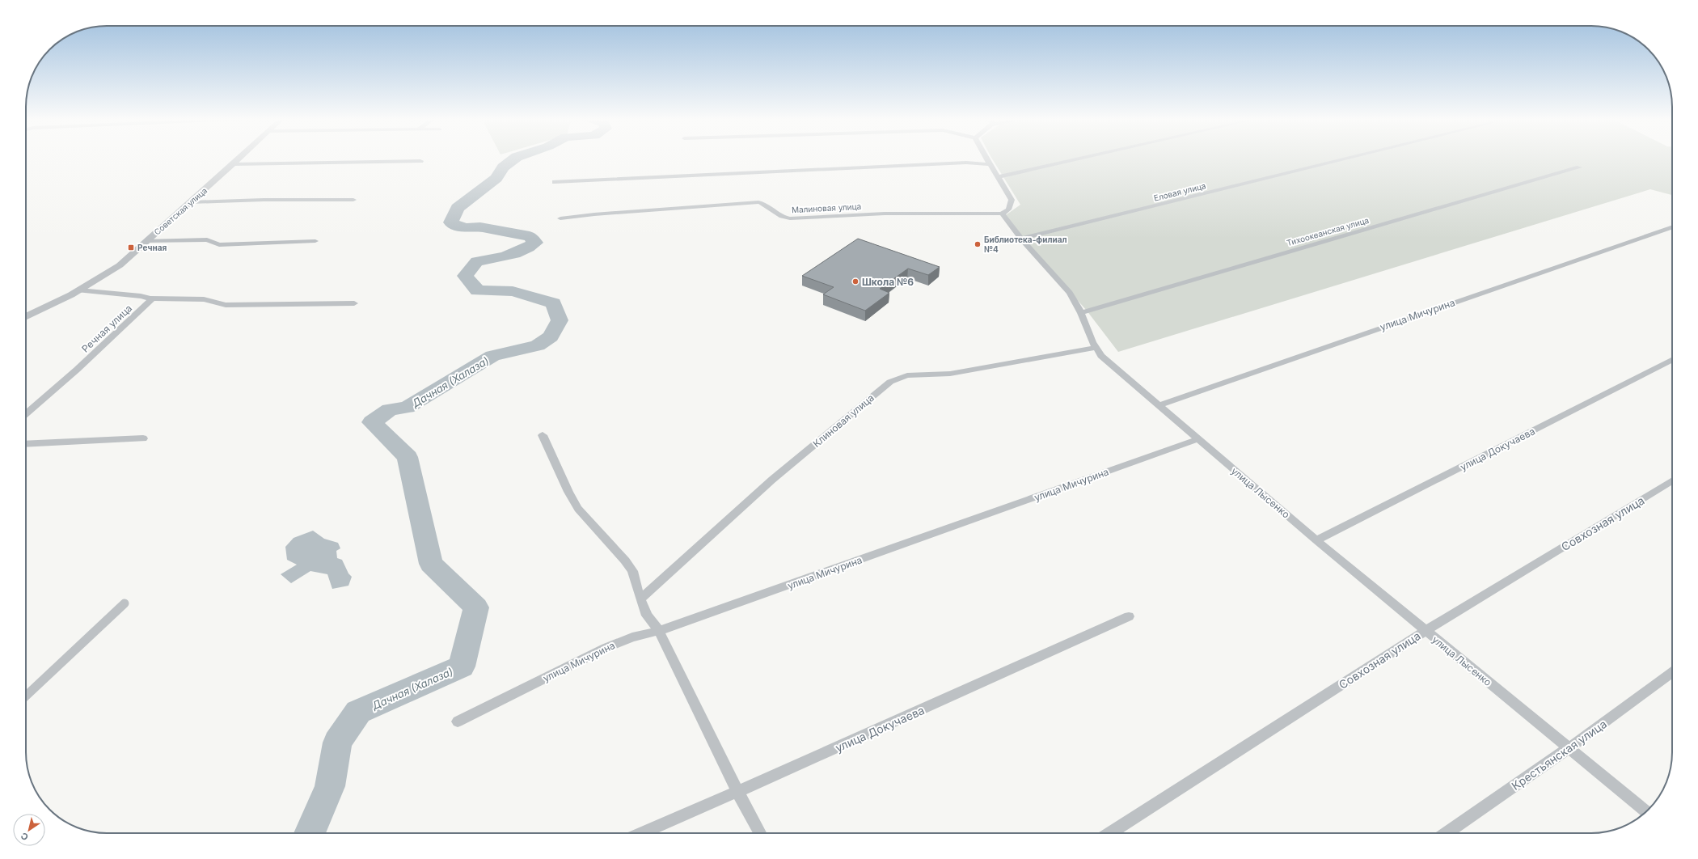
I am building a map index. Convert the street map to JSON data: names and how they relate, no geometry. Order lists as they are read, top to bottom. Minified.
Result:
{"streets":{"street":["Еловая улица","Малиновая улица","Советская улица","Тихоокеанская улица","улица Мичурина","Речная улица","Клиновая улица","улица Докучаева","улица Лысенко","Совхозная улица","Крестьянская улица"]},"crossings":[["Еловая улица","улица Лысенко"],["Малиновая улица","улица Лысенко"],["Советская улица","Речная улица"],["Тихоокеанская улица","улица Лысенко"],["улица Мичурина","улица Лысенко"],["Клиновая улица","улица Лысенко"],["улица Докучаева","улица Лысенко"],["улица Лысенко","Совхозная улица"],["улица Лысенко","Крестьянская улица"]],"water":["Дачная (Халаза)"],"places":{"other":["Библиотека-филиал №4","Школа №6"],"transit":["Речная"]},"north":"bottom left"}
